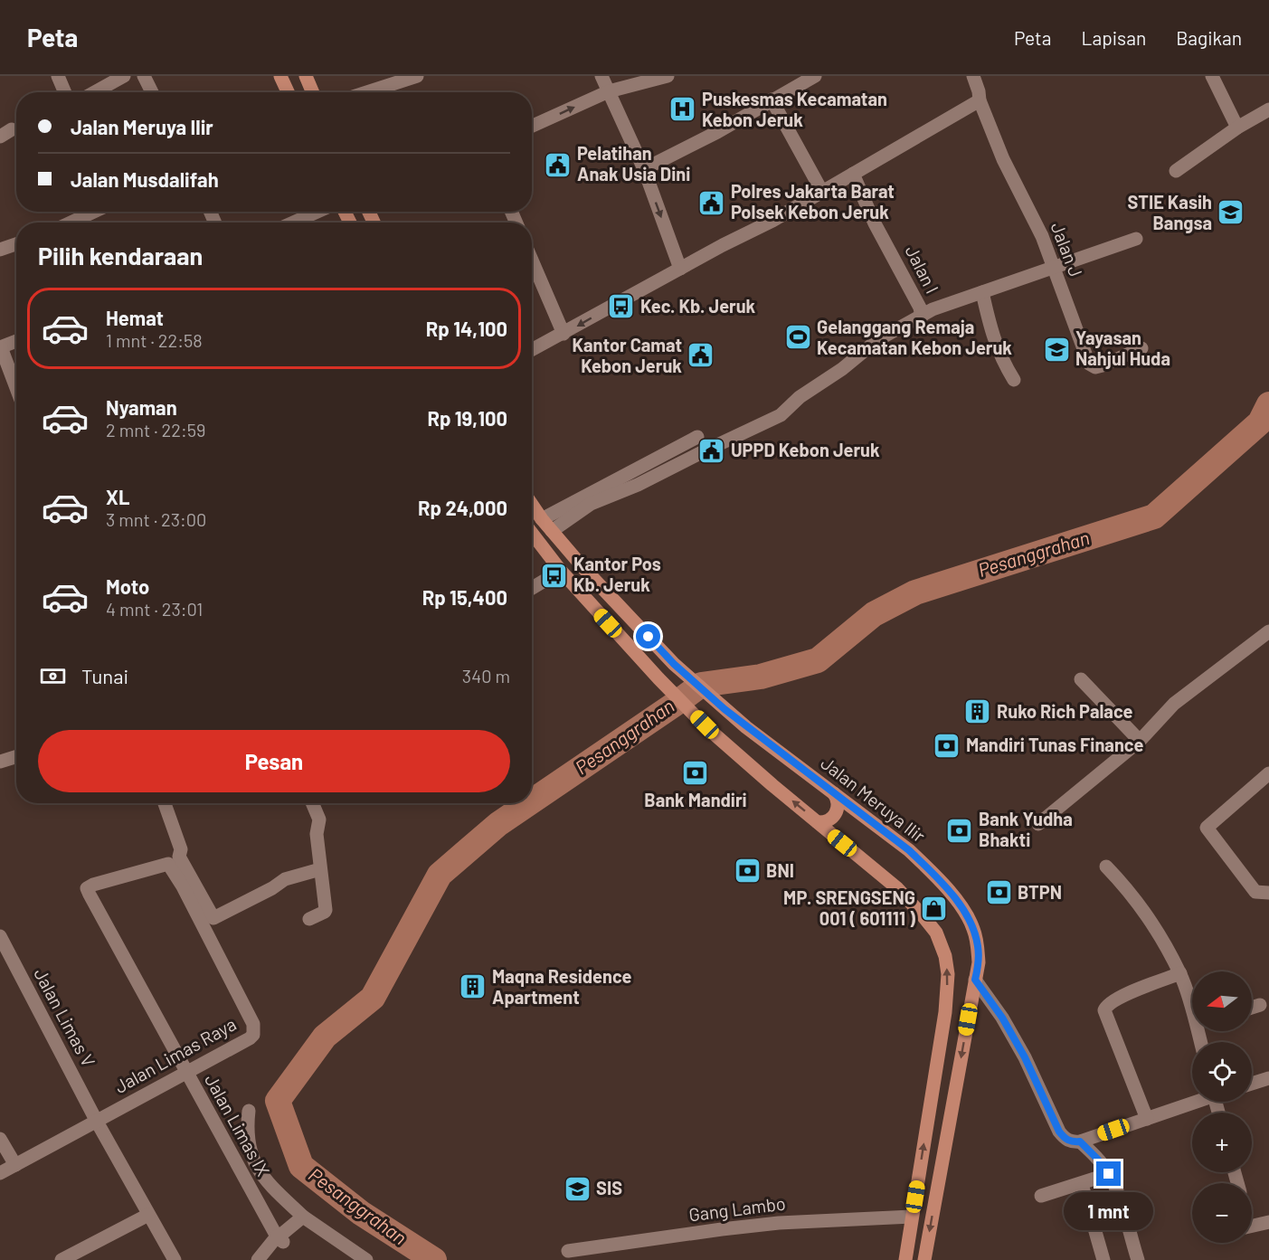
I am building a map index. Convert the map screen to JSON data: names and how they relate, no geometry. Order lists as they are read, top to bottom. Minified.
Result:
{"streets":{"main road":["Jalan Meruya Ilir"],"street":["Jalan J","Jalan I","Jalan Limas V","Jalan Limas Raya","Jalan Limas IX","Gang Lambo"]},"crossings":[["Jalan J","Jalan I"],["Jalan Limas V","Jalan Limas Raya"],["Jalan Limas Raya","Jalan Limas IX"]],"water":["Pesanggrahan"],"places":{"hospital":["Puskesmas Kecamatan Kebon Jeruk"],"public building":["Pelatihan Anak Usia Dini","Polres Jakarta Barat Polsek Kebon Jeruk","Kantor Camat Kebon Jeruk","UPPD Kebon Jeruk"],"school or university":["STIE Kasih Bangsa","Yayasan Nahjul Huda","SIS"],"bus stop":["Kec. Kb. Jeruk","Kantor Pos Kb. Jeruk"],"sports":["Gelanggang Remaja Kecamatan Kebon Jeruk"],"building":["Ruko Rich Palace","Maqna Residence Apartment"],"bank":["Mandiri Tunas Finance","Bank Mandiri","Bank Yudha Bhakti","BNI","BTPN"],"shop":["MP. SRENGSENG 001 ( 601111 )"]},"north":"left","page":{"header":"Peta","nav":["Peta","Lapisan","Bagikan"],"banner":["Jalan Meruya Ilir","Jalan Musdalifah"],"heading":"Pilih kendaraan","list":[{"name":"Hemat","note":"1 mnt · 22:58","value":"Rp 14,100"},{"name":"Nyaman","note":"2 mnt · 22:59","value":"Rp 19,100"},{"name":"XL","note":"3 mnt · 23:00","value":"Rp 24,000"},{"name":"Moto","note":"4 mnt · 23:01","value":"Rp 15,400"}],"pay":["Tunai","340 m"],"buttons":"Pesan","map_buttons":["+","−"],"bubble":"1 mnt"}}
